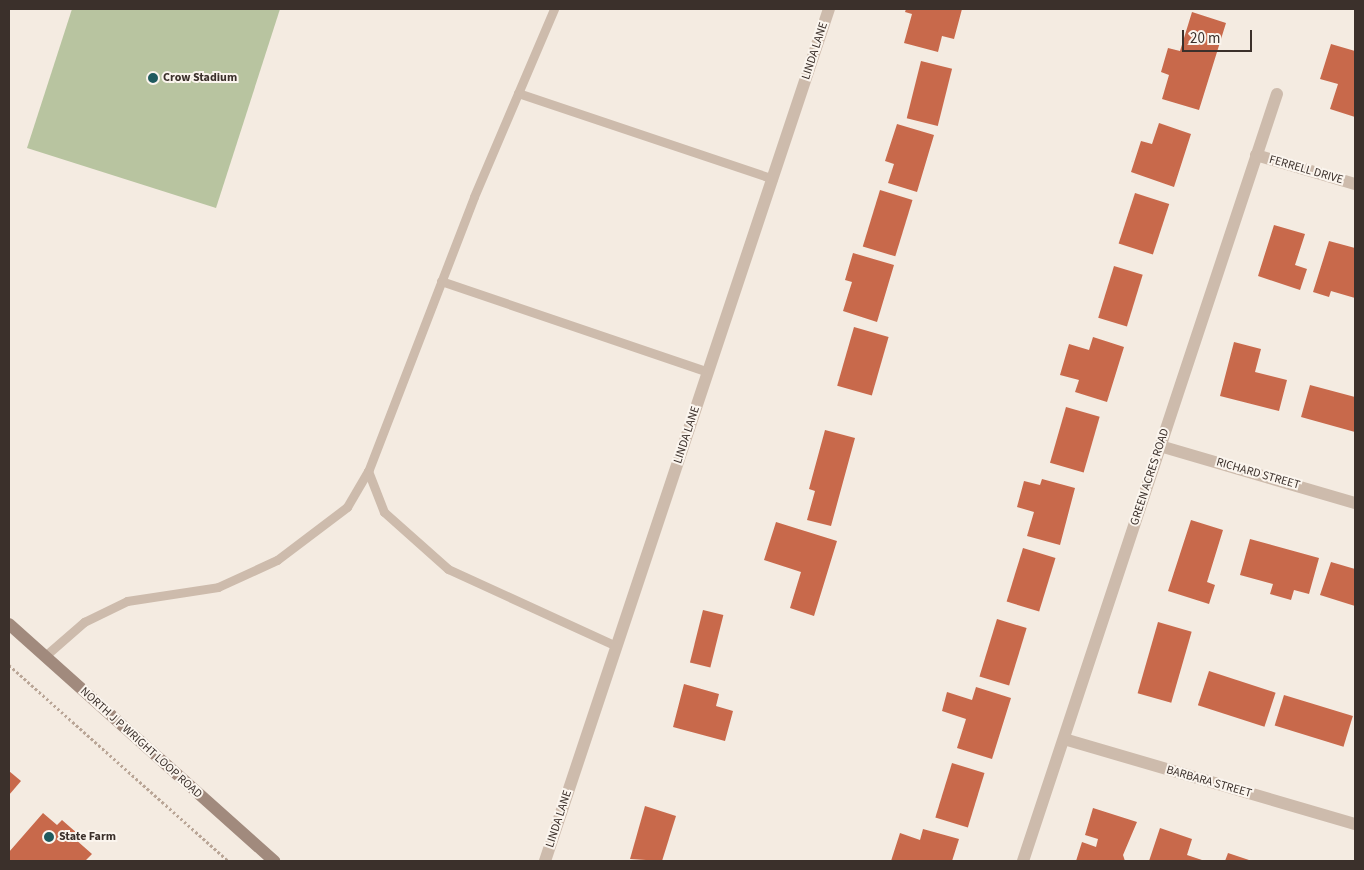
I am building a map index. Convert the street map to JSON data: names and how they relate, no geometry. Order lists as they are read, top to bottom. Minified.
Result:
{"streets":{"main road":["NORTH J P WRIGHT LOOP ROAD"],"street":["LINDA LANE","FERRELL DRIVE","RICHARD STREET","GREEN ACRES ROAD","BARBARA STREET"]},"crossings":[["FERRELL DRIVE","GREEN ACRES ROAD"],["RICHARD STREET","GREEN ACRES ROAD"],["GREEN ACRES ROAD","BARBARA STREET"]],"places":["Crow Stadium","State Farm"],"scale_bar":"20 m"}
